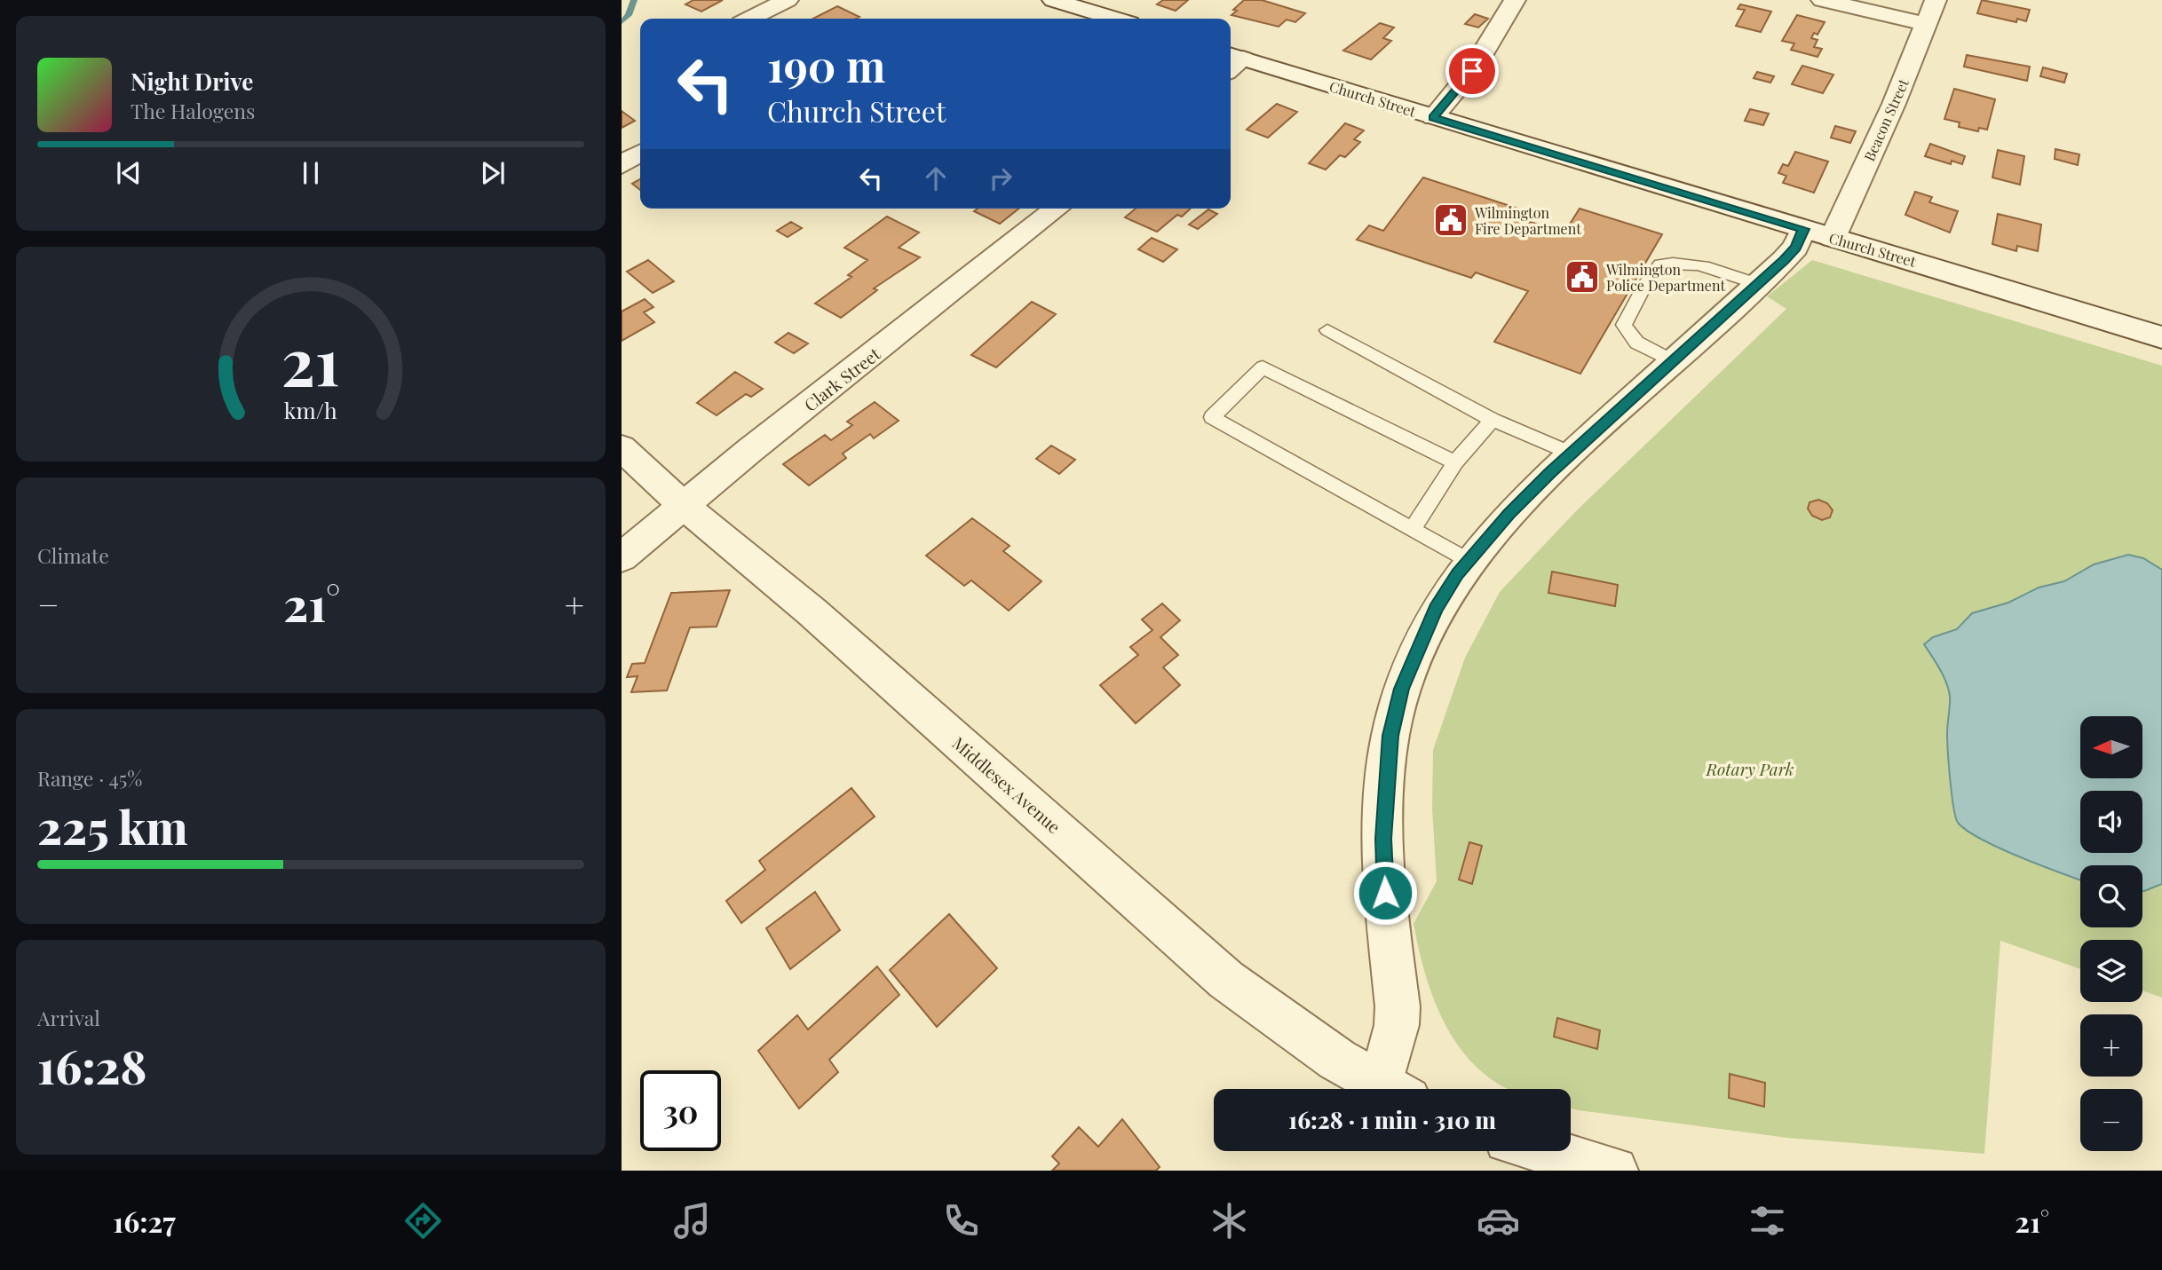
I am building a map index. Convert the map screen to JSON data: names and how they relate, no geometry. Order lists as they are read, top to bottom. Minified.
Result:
{"streets":{"street":["Church Street","Beacon Street","Clark Street","Middlesex Avenue"]},"crossings":[["Church Street","Beacon Street"],["Clark Street","Middlesex Avenue"]],"parks":["Rotary Park"],"places":{"public building":["Wilmington Fire Department","Wilmington Police Department"]},"north":"left","page":{"turn":["190 m","Church Street"],"song":["Night Drive","The Halogens"],"tile":["Climate",["Range · 45%","225 km"],["Arrival","16:28"]],"heat":["−","21°","+"],"map_buttons":["+","−"],"limit":"30","trip":"16:28 · 1 min · 310 m","tabs":["16:27","21°"],"gauge":["21","km/h"]}}
